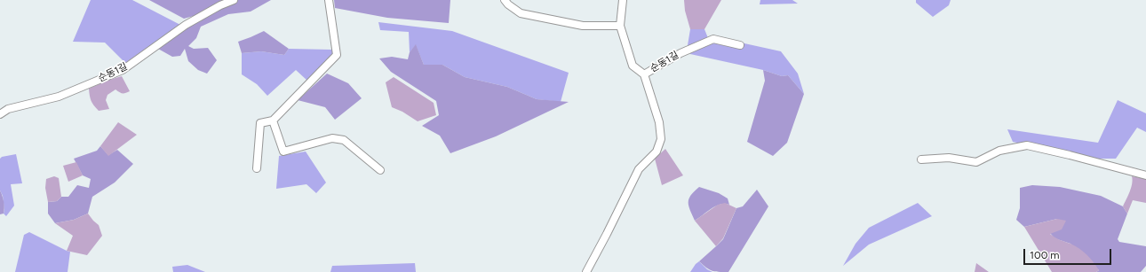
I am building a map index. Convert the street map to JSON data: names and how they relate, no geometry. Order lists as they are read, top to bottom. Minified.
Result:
{"streets":{"street":["순동1길"]},"scale_bar":"100 m"}
